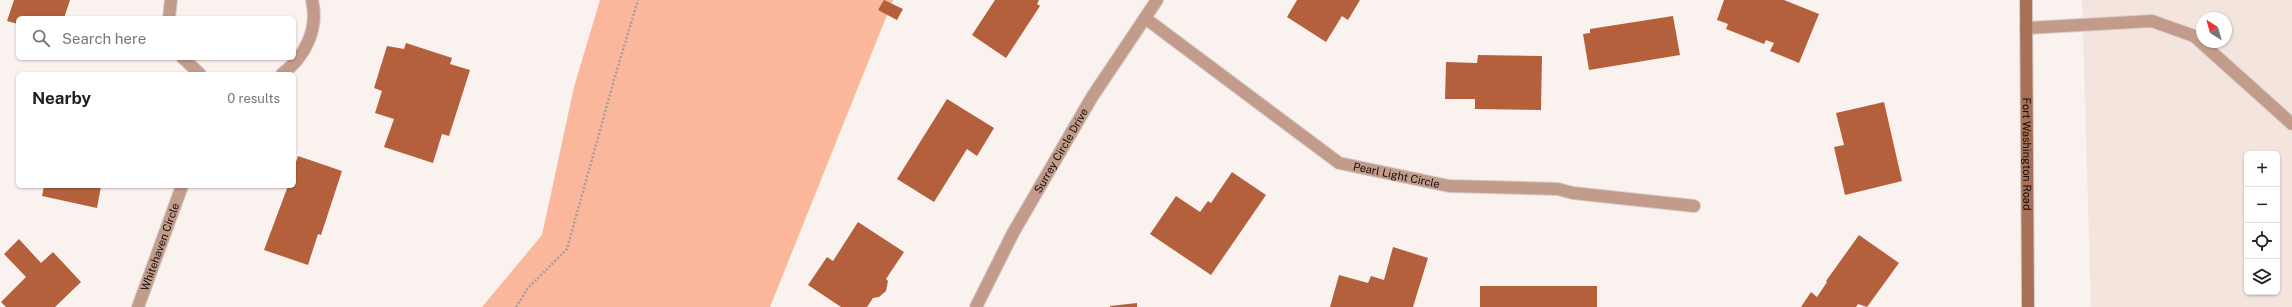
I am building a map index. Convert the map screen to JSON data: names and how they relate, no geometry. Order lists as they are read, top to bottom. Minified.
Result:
{"streets":{"main road":["Fort Washington Road"],"street":["Surrey Circle Drive","Pearl Light Circle","Whitehaven Circle"]},"crossings":[["Surrey Circle Drive","Pearl Light Circle"]],"north":"top left","page":{"search":"Search here","heading":["Nearby","0 results"],"map_buttons":["+","−"]}}
